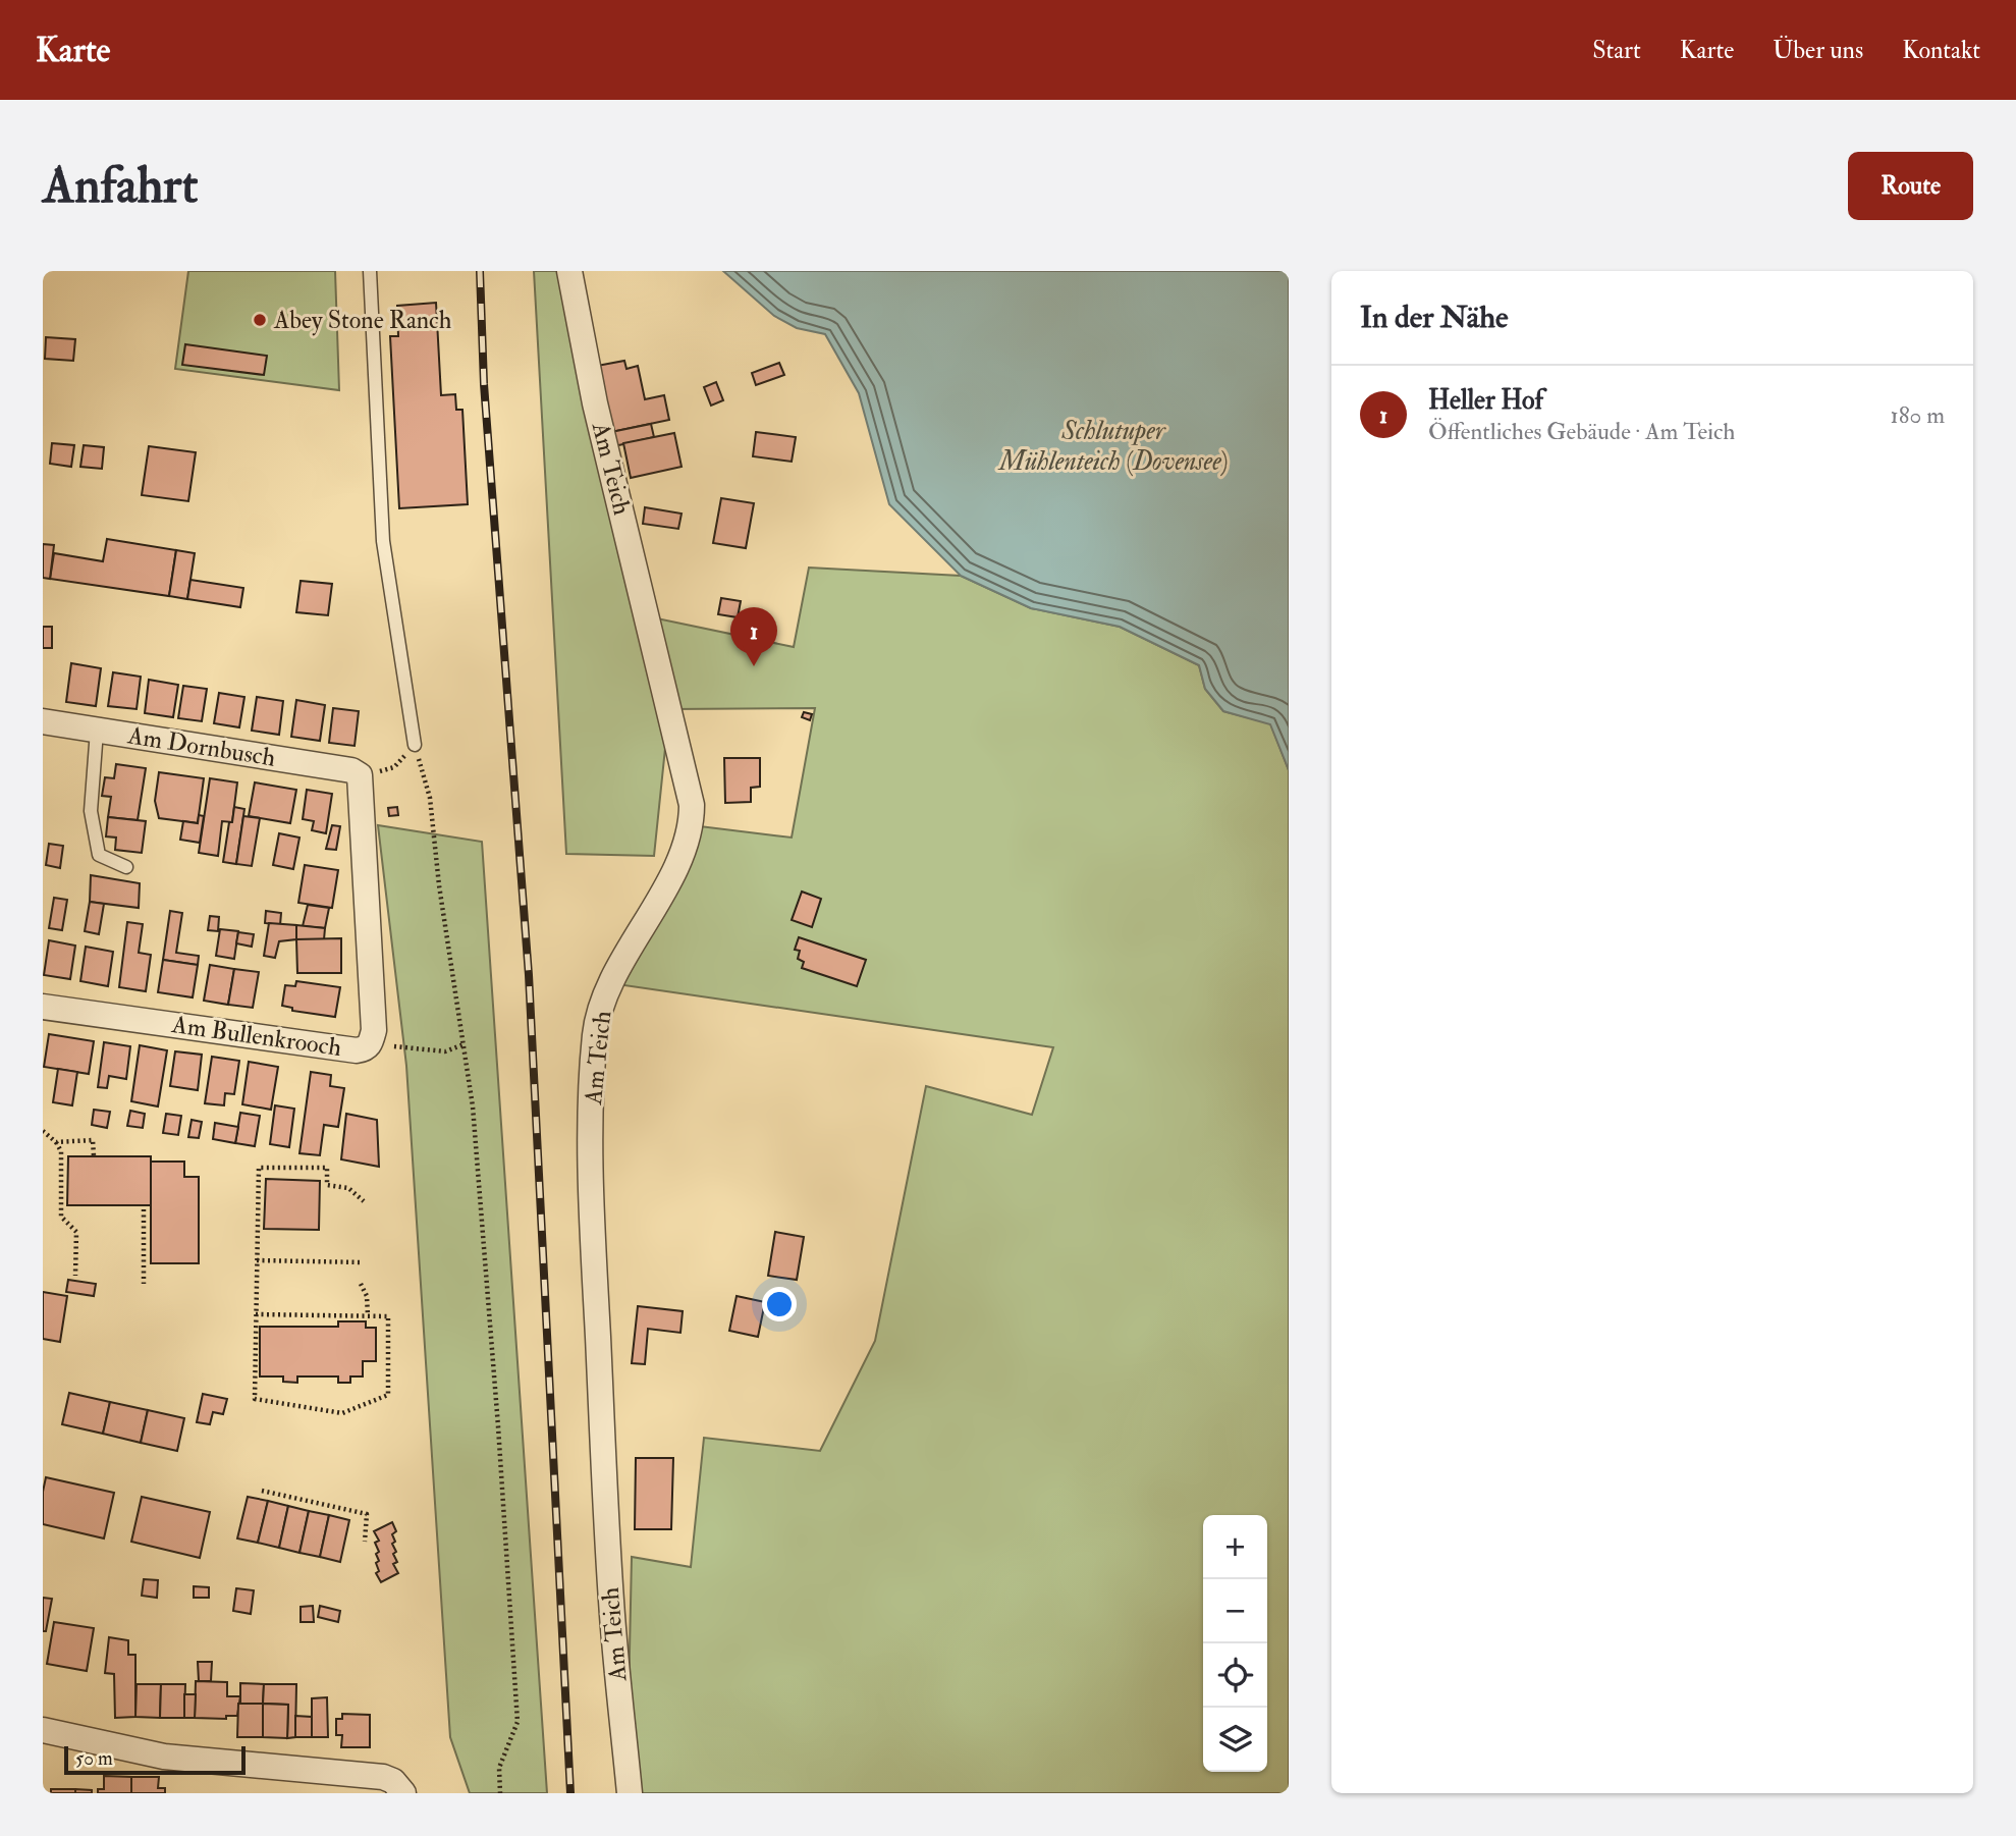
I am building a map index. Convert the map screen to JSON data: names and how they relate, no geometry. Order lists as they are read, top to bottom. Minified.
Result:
{"streets":{"street":["Am Teich","Am Dornbusch","Am Bullenkrooch"]},"crossings":[["Am Dornbusch","Am Bullenkrooch"]],"water":["Schlutuper Mühlenteich (Dovensee)"],"places":["Abey Stone Ranch"],"scale_bar":"50 m","page":{"header":"Karte","nav":["Start","Karte","Über uns","Kontakt"],"buttons":"Route","title":"Anfahrt","heading":"In der Nähe","list":[{"mark":"1","name":"Heller Hof","note":"Öffentliches Gebäude · Am Teich","value":"180 m"}],"pins":"1","map_buttons":["+","−"],"scale":"50 m"}}
